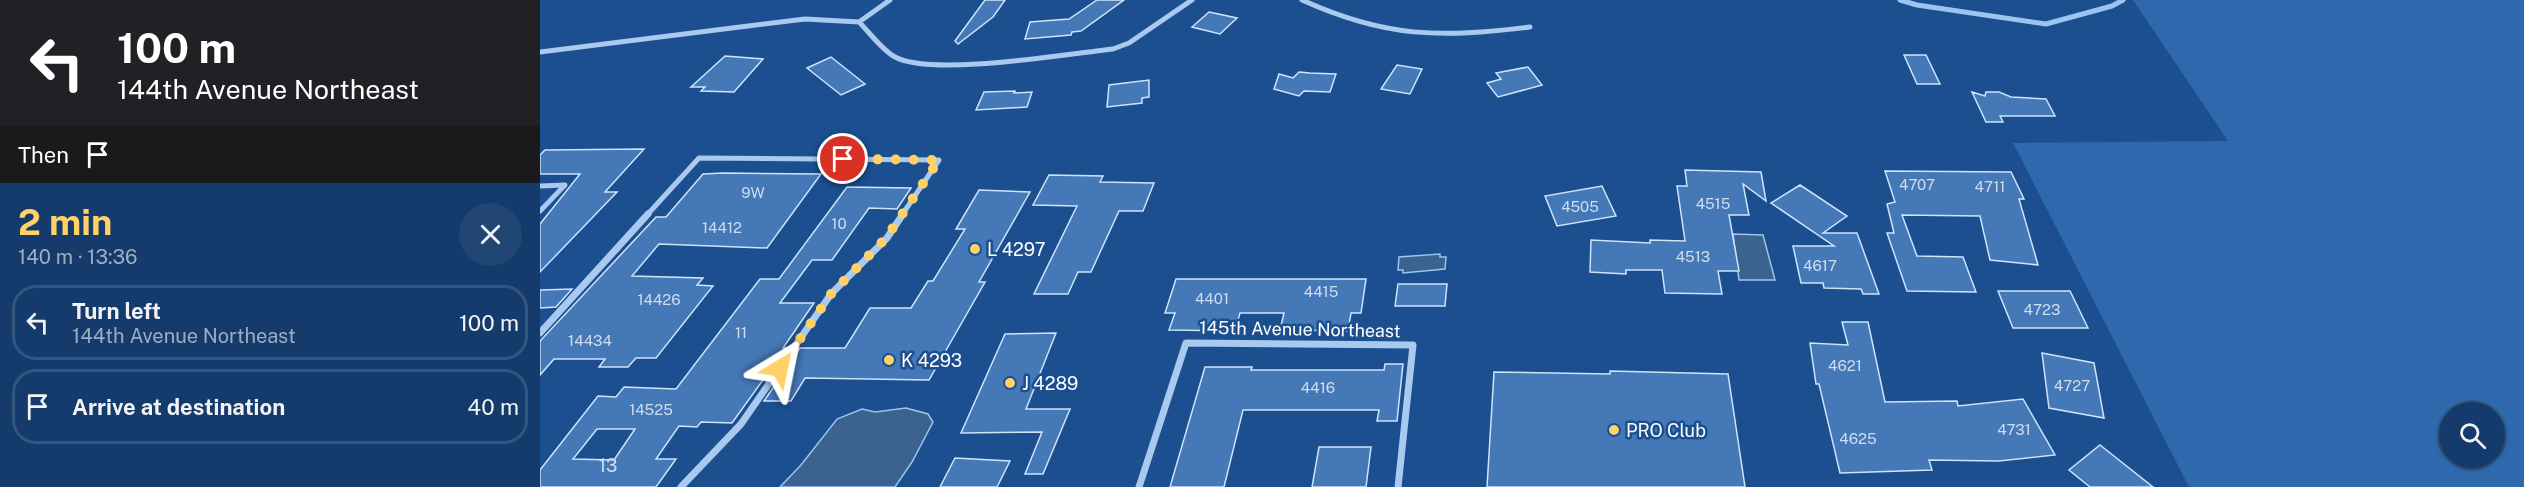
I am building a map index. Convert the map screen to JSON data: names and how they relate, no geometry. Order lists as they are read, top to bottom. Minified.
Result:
{"streets":{"street":["145th Avenue Northeast"]},"places":["L 4297","K 4293","J 4289","PRO Club"],"house_numbers":["4707","4711","9W","4515","4505","10","14412","4513","4617","4415","4401","14426","4723","11","14434","4621","4727","4416","14525","4731","4625","13"],"page":{"turn":["100 m","144th Avenue Northeast"],"then":"Then","heading":["2 min","140 m · 13:36"],"list":[{"name":"Turn left","note":"144th Avenue Northeast","value":"100 m"},{"name":"Arrive at destination","value":"40 m"}]}}
